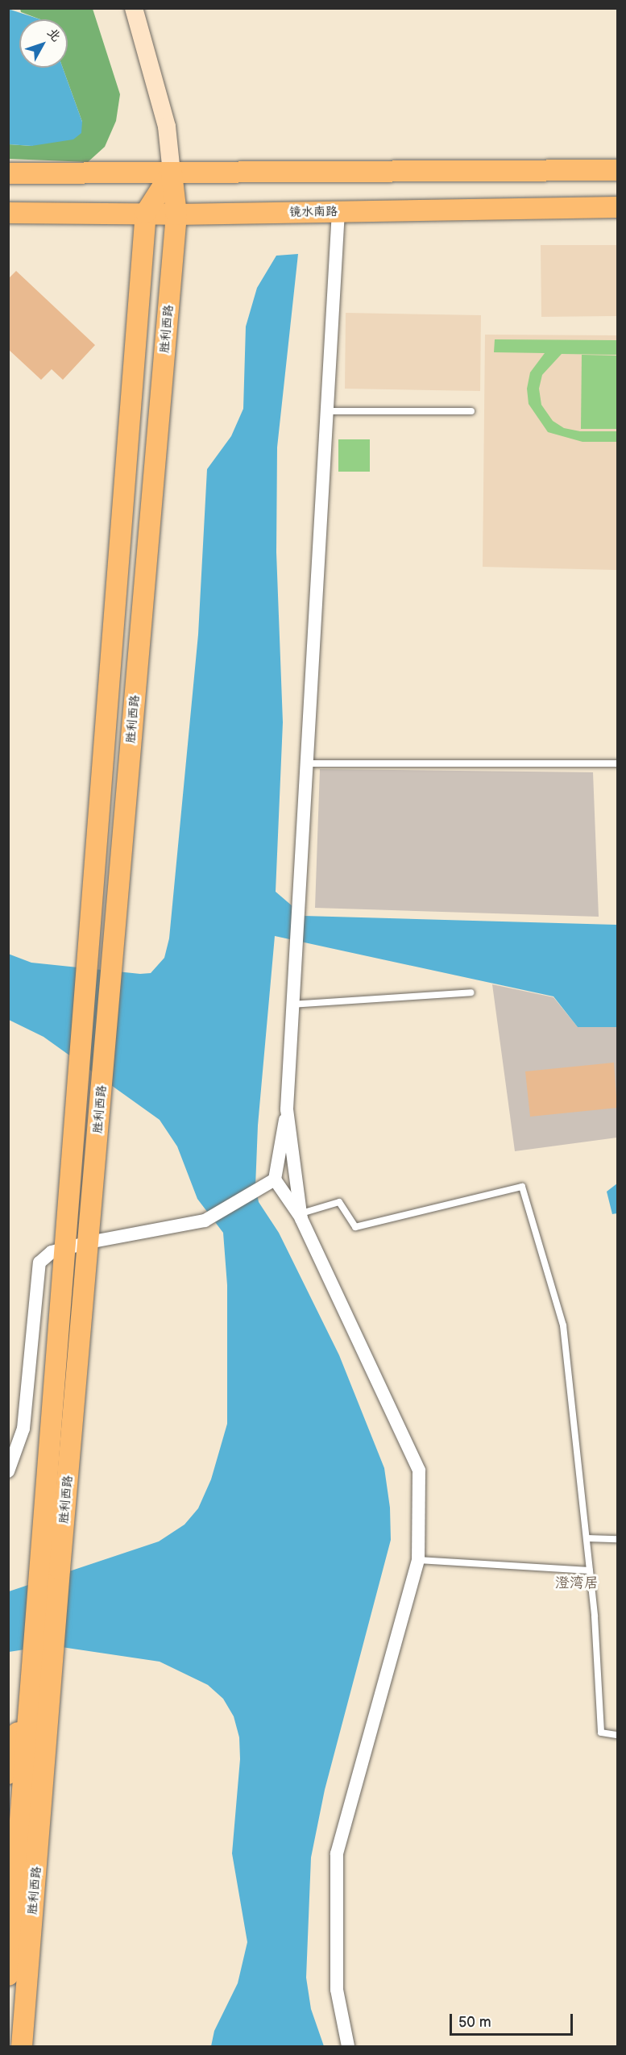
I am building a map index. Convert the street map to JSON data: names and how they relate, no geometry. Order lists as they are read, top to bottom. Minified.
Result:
{"streets":{"main road":["镜水南路","胜利西路"]},"crossings":[["镜水南路","胜利西路"]],"districts":["澄湾居"],"scale_bar":"50 m","north":"top right"}
